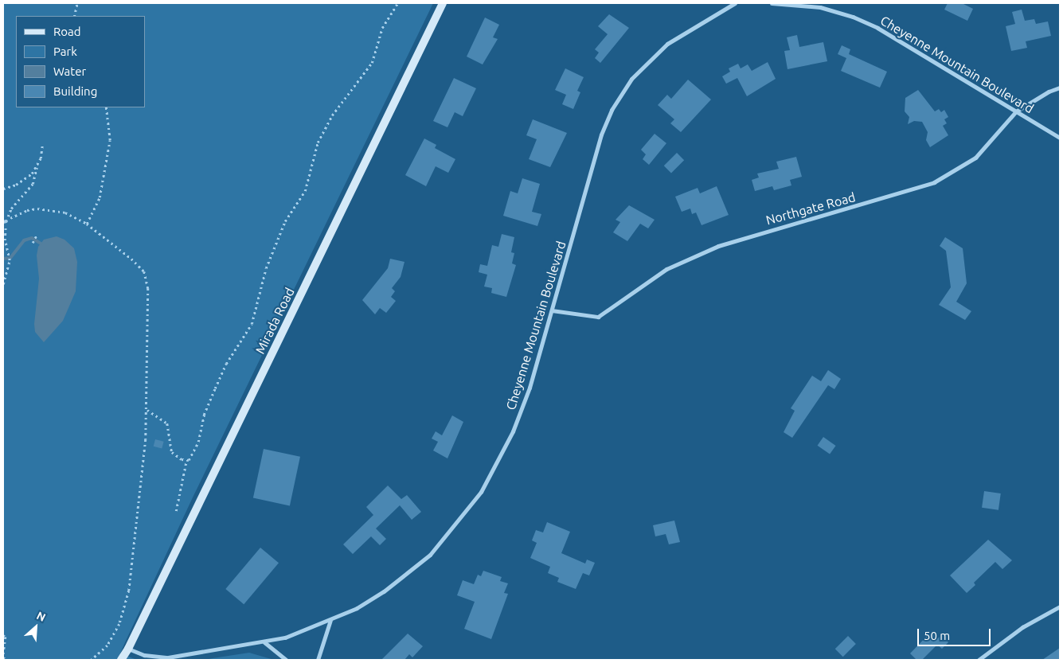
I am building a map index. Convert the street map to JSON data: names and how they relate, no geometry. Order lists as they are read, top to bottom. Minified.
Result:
{"streets":{"street":["Cheyenne Mountain Boulevard","Northgate Road","Mirada Road"]},"crossings":[["Cheyenne Mountain Boulevard","Northgate Road"],["Cheyenne Mountain Boulevard","Mirada Road"]],"legend":["Road","Park","Water","Building"],"scale_bar":"50 m","north":"top right"}
